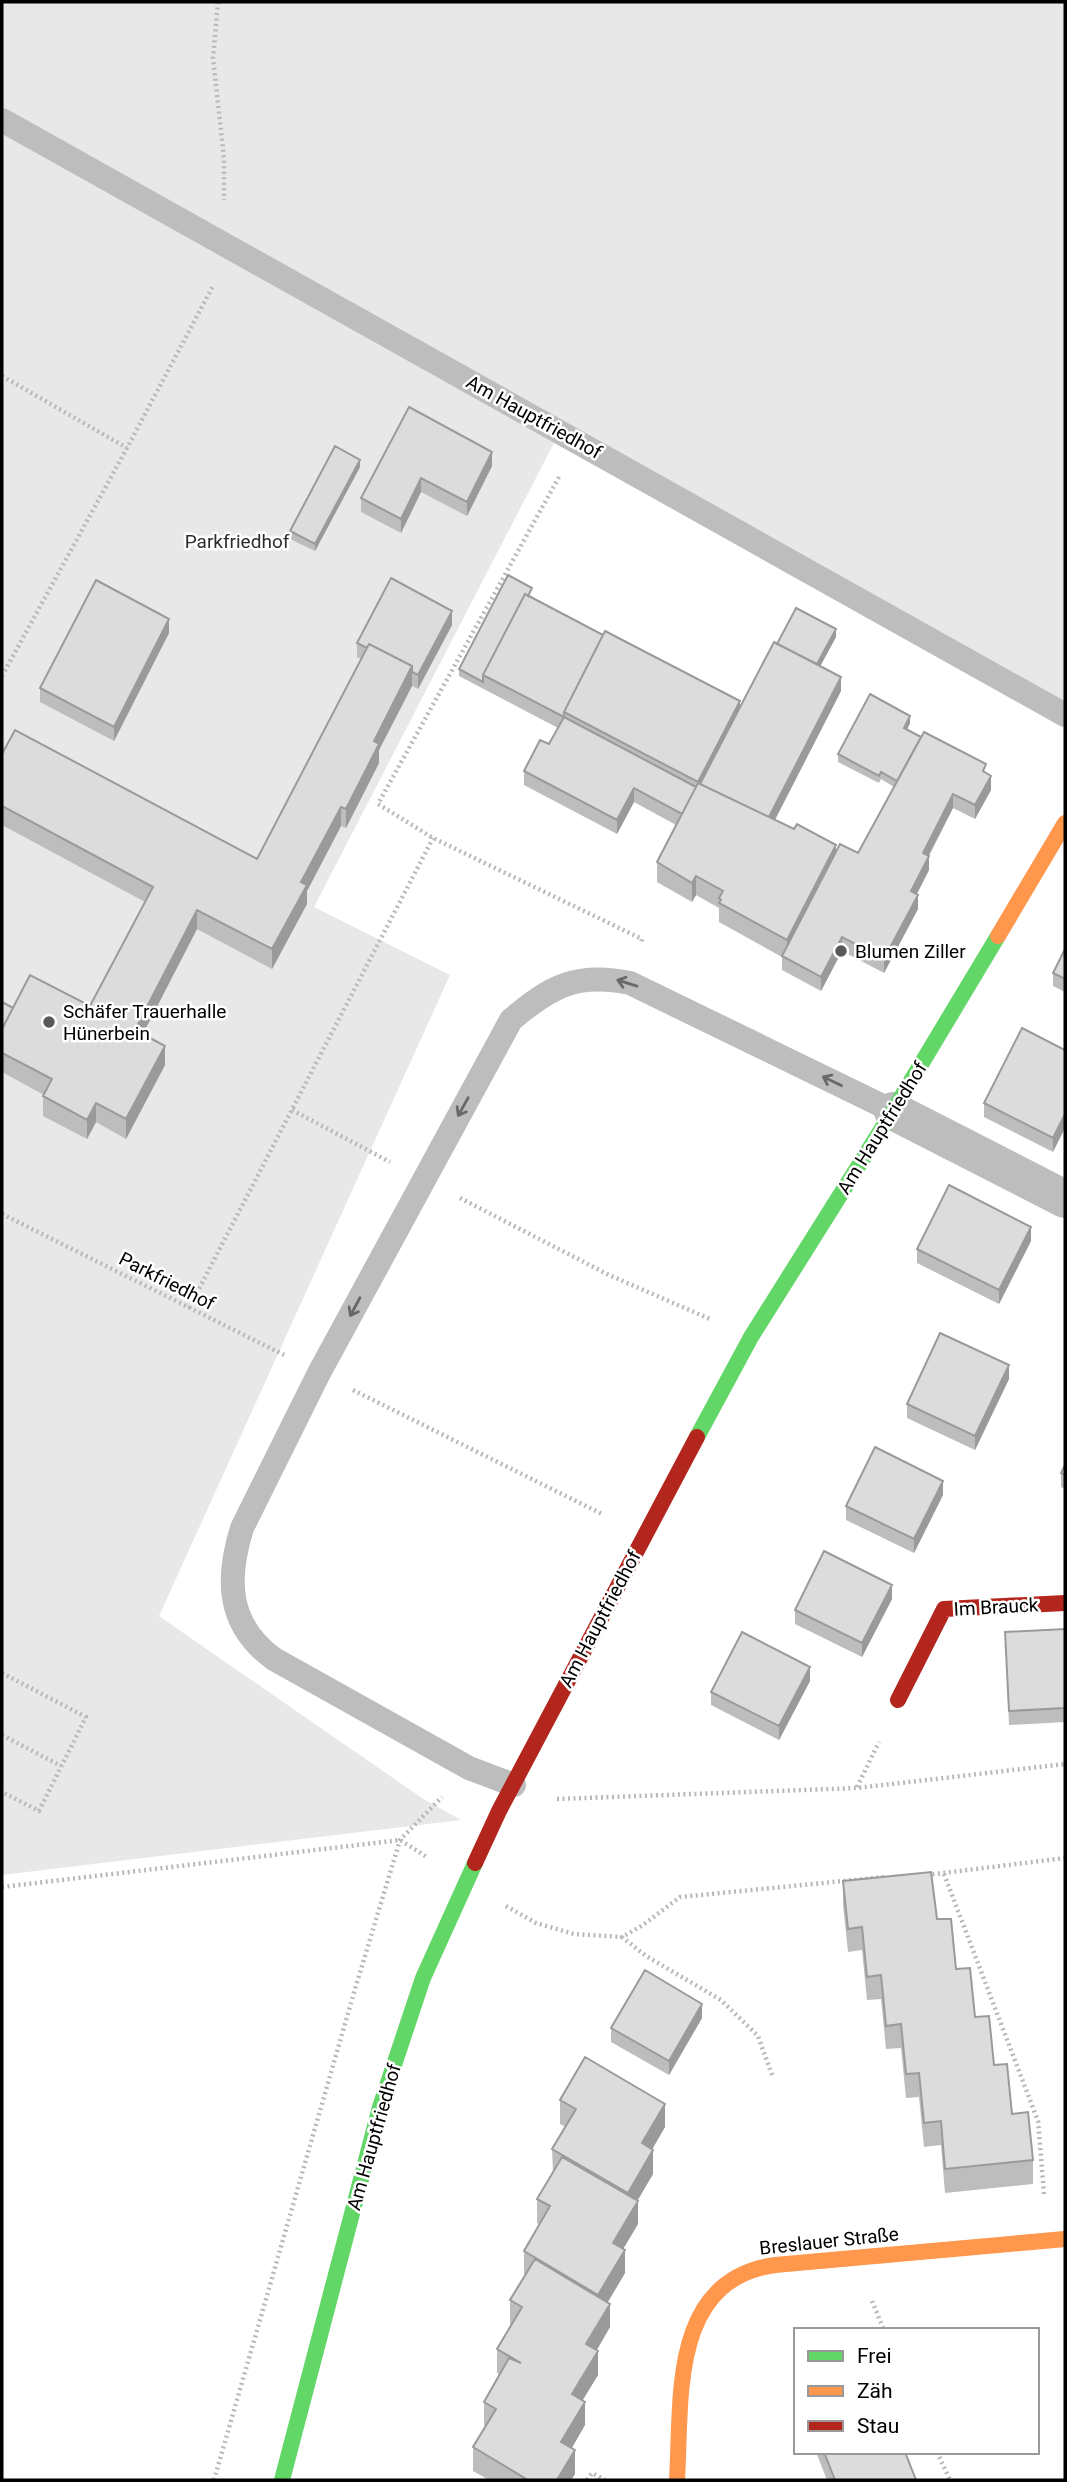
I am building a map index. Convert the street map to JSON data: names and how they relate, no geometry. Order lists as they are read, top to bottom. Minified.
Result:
{"streets":{"street":["Am Hauptfriedhof","Im Brauck","Breslauer Straße"],"path":["Parkfriedhof"]},"crossings":[["Am Hauptfriedhof","Parkfriedhof"]],"parks":["Parkfriedhof"],"places":["Blumen Ziller","Schäfer Trauerhalle Hünerbein"],"legend":["Frei","Zäh","Stau"]}
